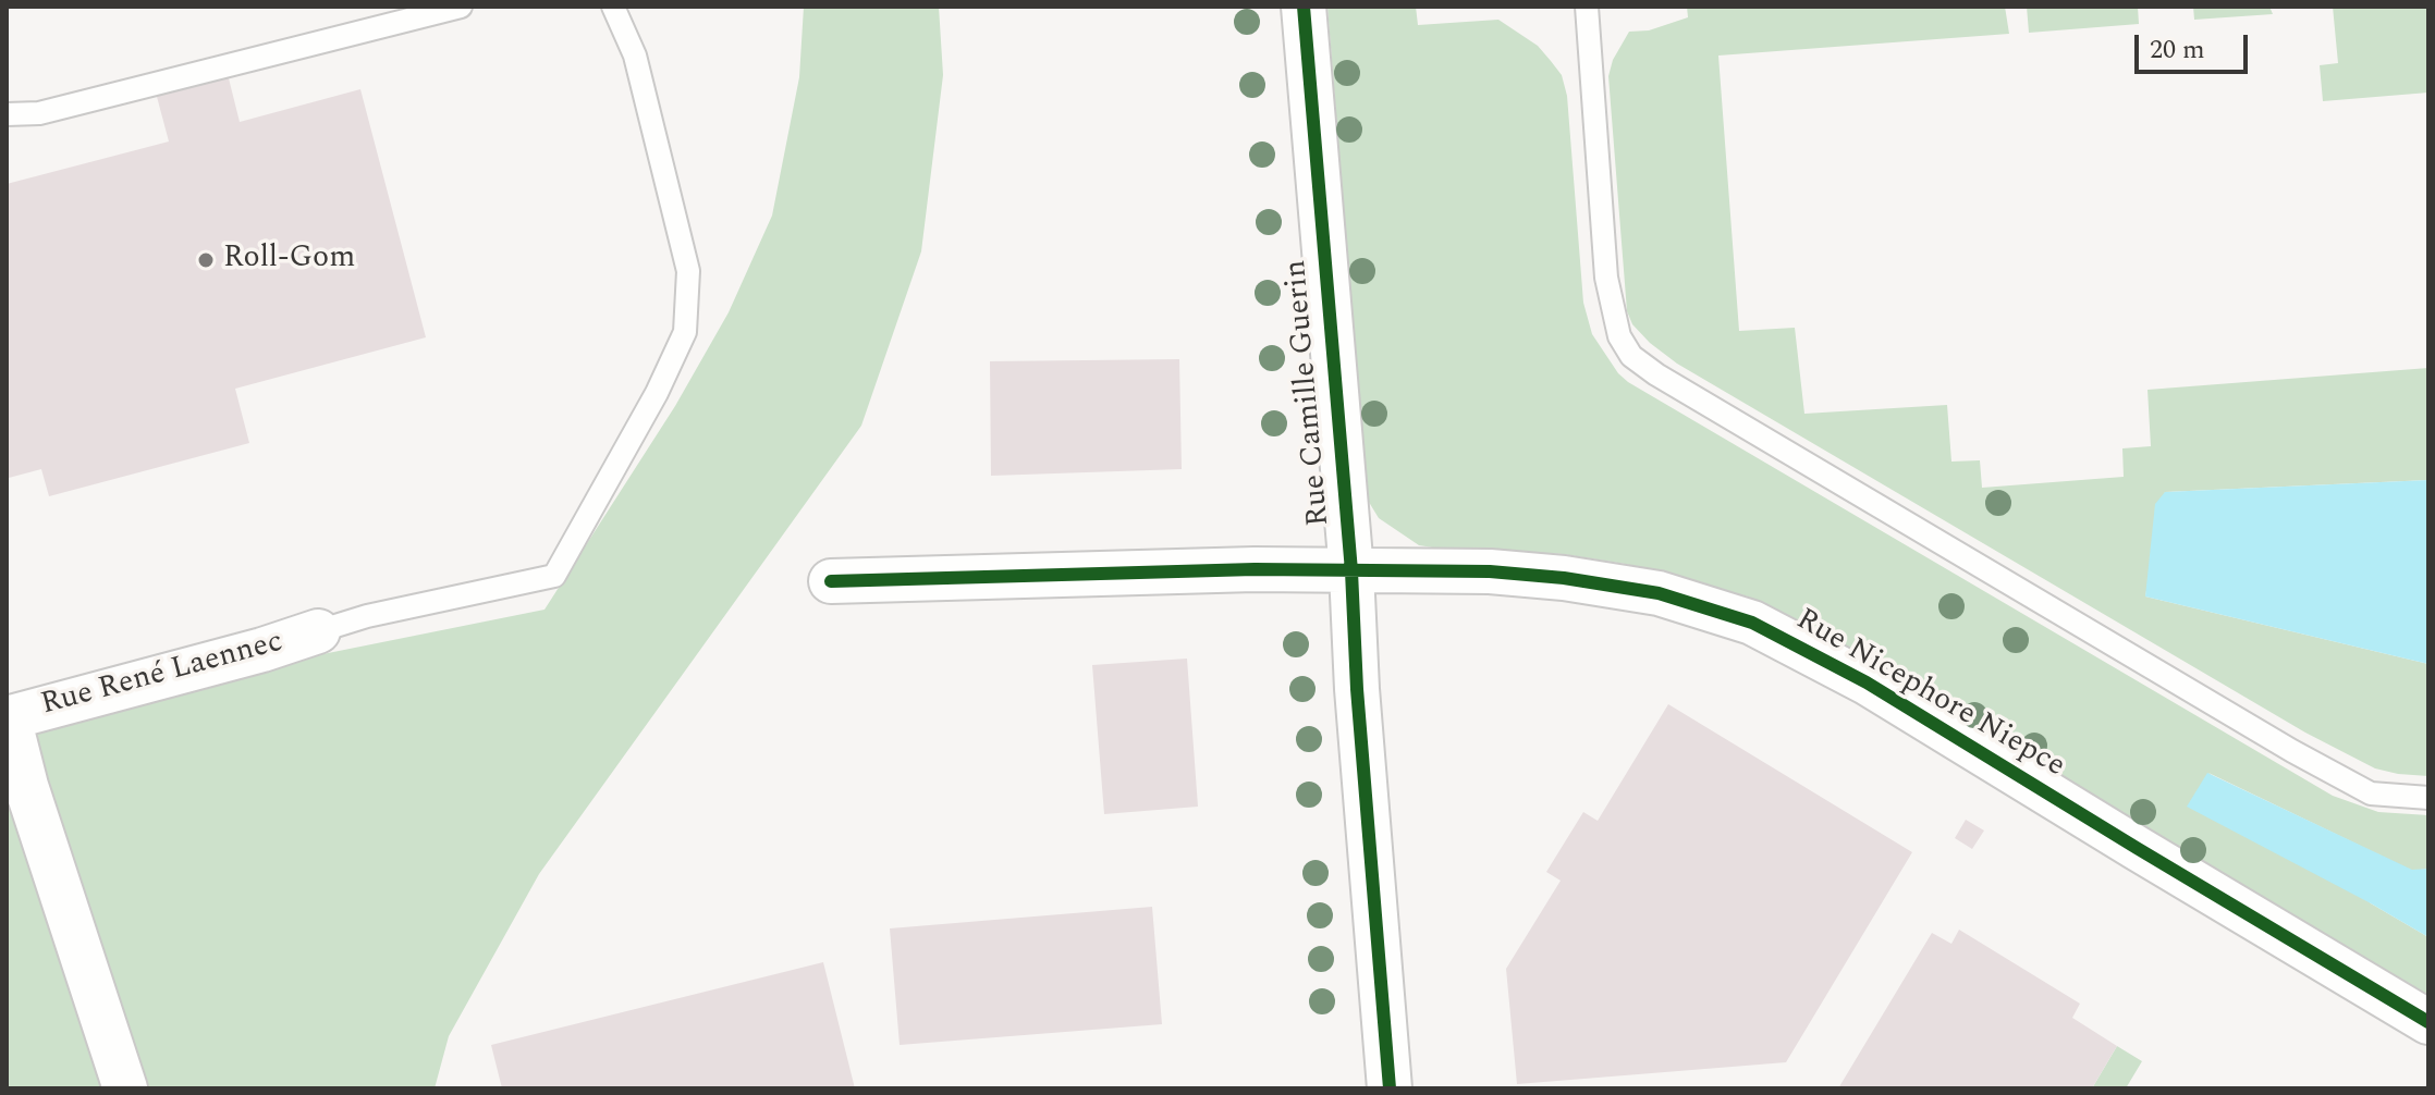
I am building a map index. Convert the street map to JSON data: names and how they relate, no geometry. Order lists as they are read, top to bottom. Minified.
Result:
{"streets":{"street":["Rue Camille Guerin","Rue René Laennec","Rue Nicephore Niepce"]},"crossings":[["Rue Camille Guerin","Rue Nicephore Niepce"]],"places":["Roll-Gom"],"scale_bar":"20 m"}
